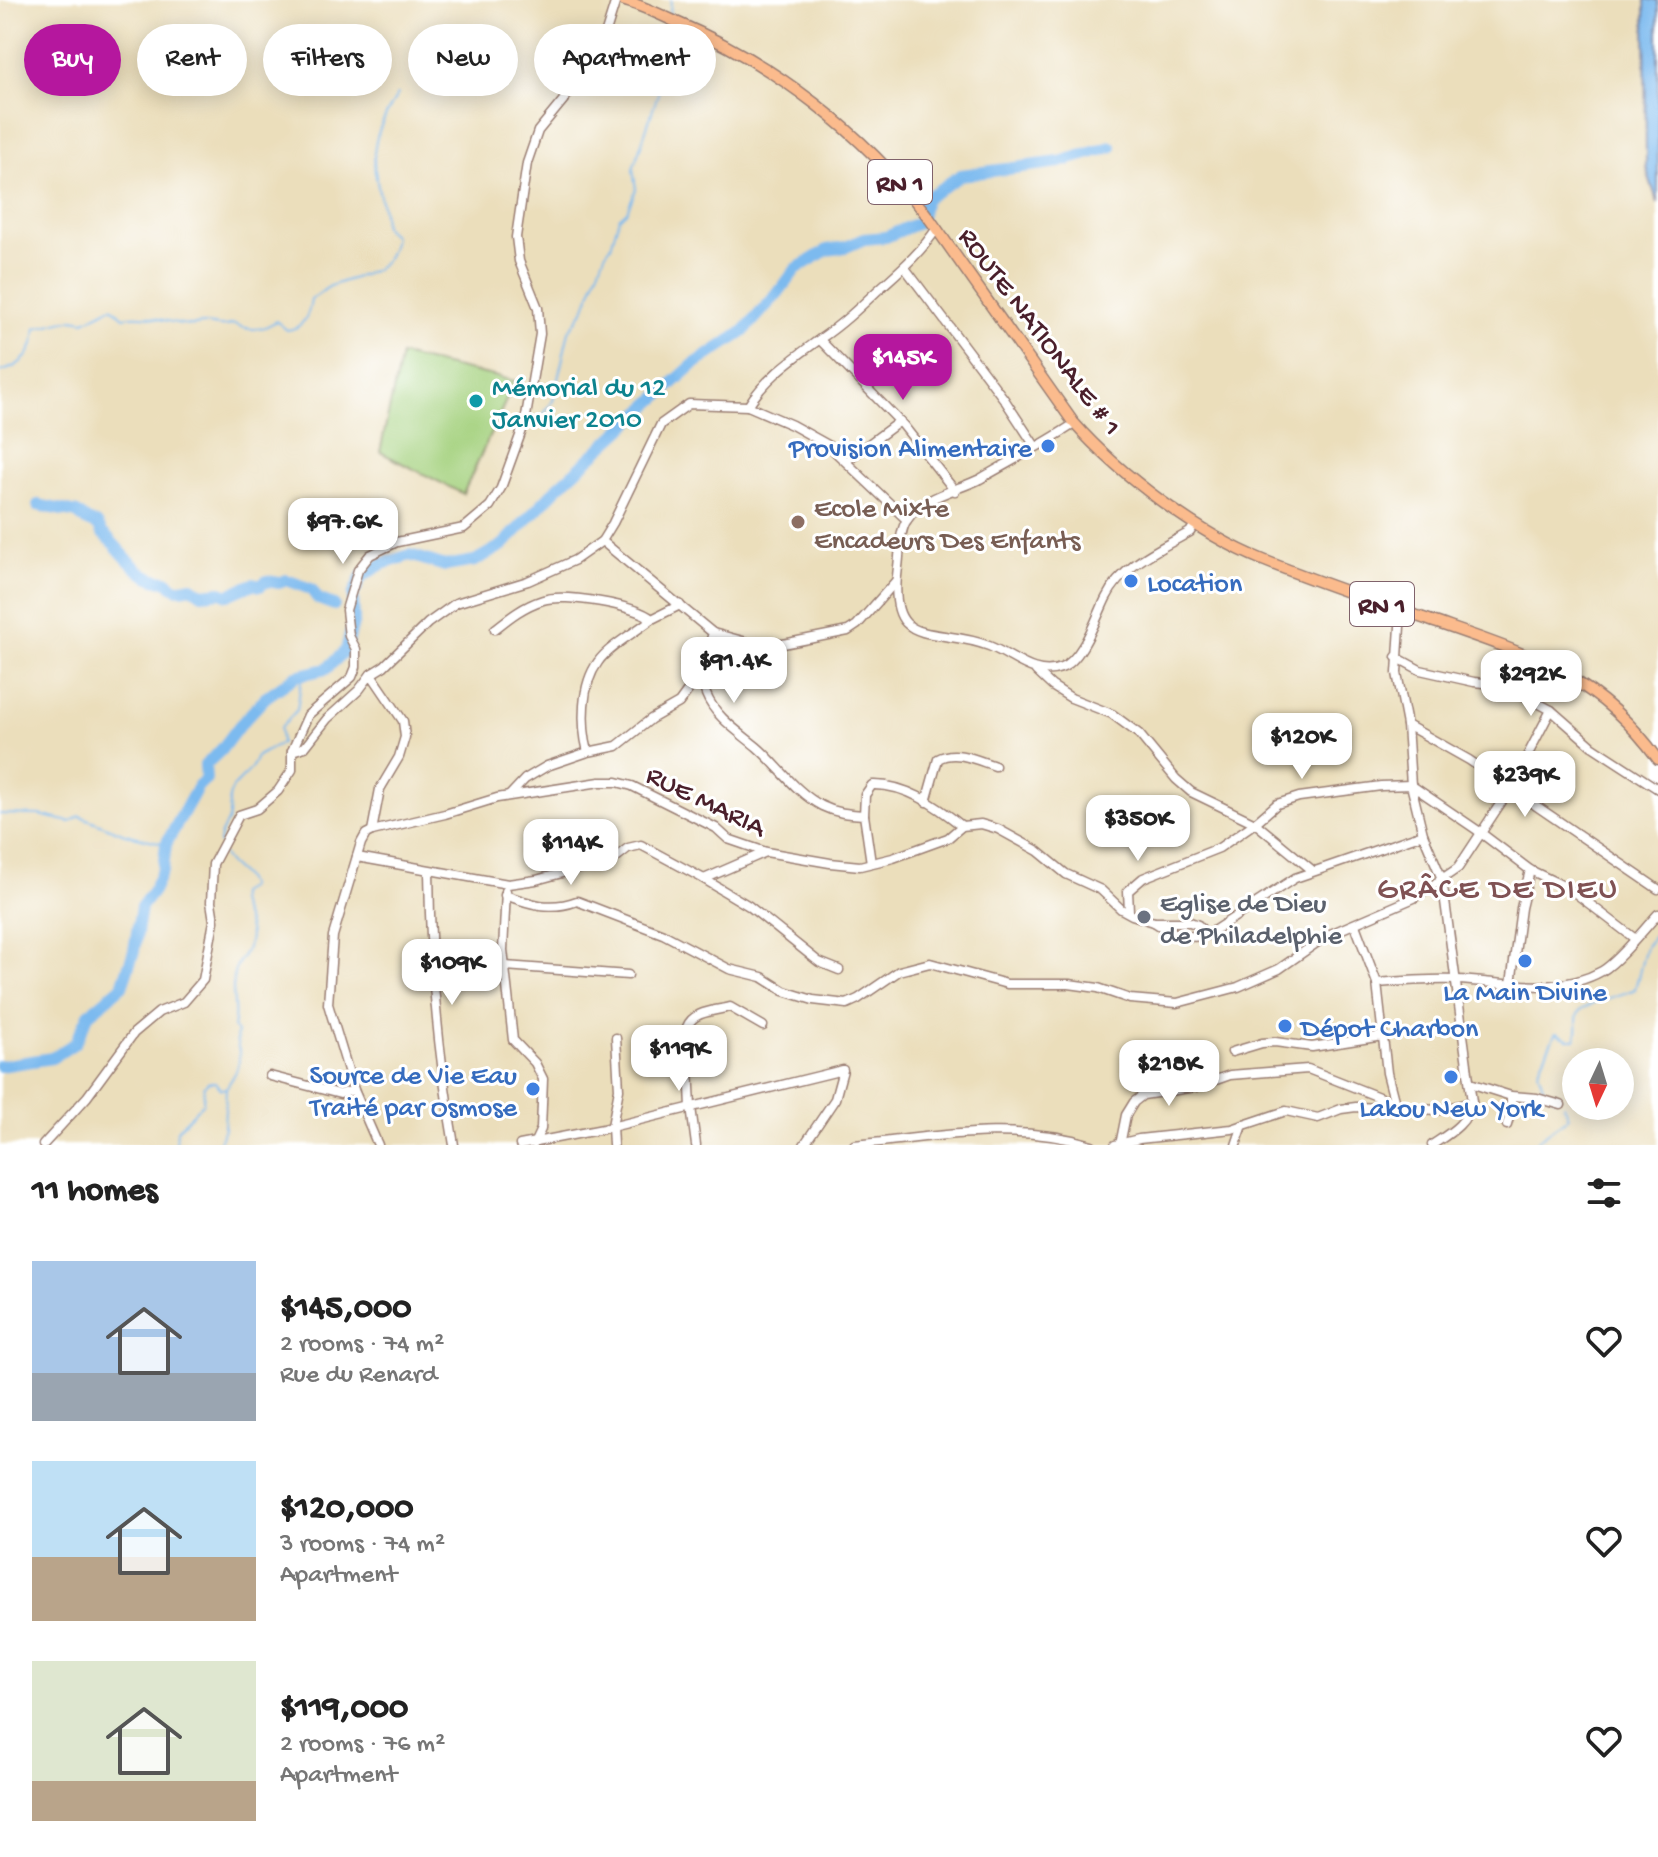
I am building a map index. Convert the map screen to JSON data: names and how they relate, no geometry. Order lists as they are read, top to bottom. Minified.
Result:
{"streets":{"main road":["RN 1","ROUTE NATIONALE # 1"],"street":["RUE MARIA"]},"districts":["GRÂCE DE DIEU"],"places":["Mémorial du 12 Janvier 2010","Provision Alimentaire","Ecole Mixte Encadeurs Des Enfants","Location","Eglise de Dieu de Philadelphie","La Main Divine","Dépot Charbon","Lakou New York","Source de Vie Eau Traité par Osmose"],"north":"bottom","page":{"chip":["Buy","Rent","Filters","New","Apartment"],"price":["$145K","$97.6K","$91.4K","$292K","$120K","$239K","$350K","$114K","$109K","$119K","$218K"],"heading":"11 homes","list":[{"name":"$145,000","note":"2 rooms · 74 m² · Rue du Renard"},{"name":"$120,000","note":"3 rooms · 74 m² · Apartment"},{"name":"$119,000","note":"2 rooms · 76 m² · Apartment"}]}}
